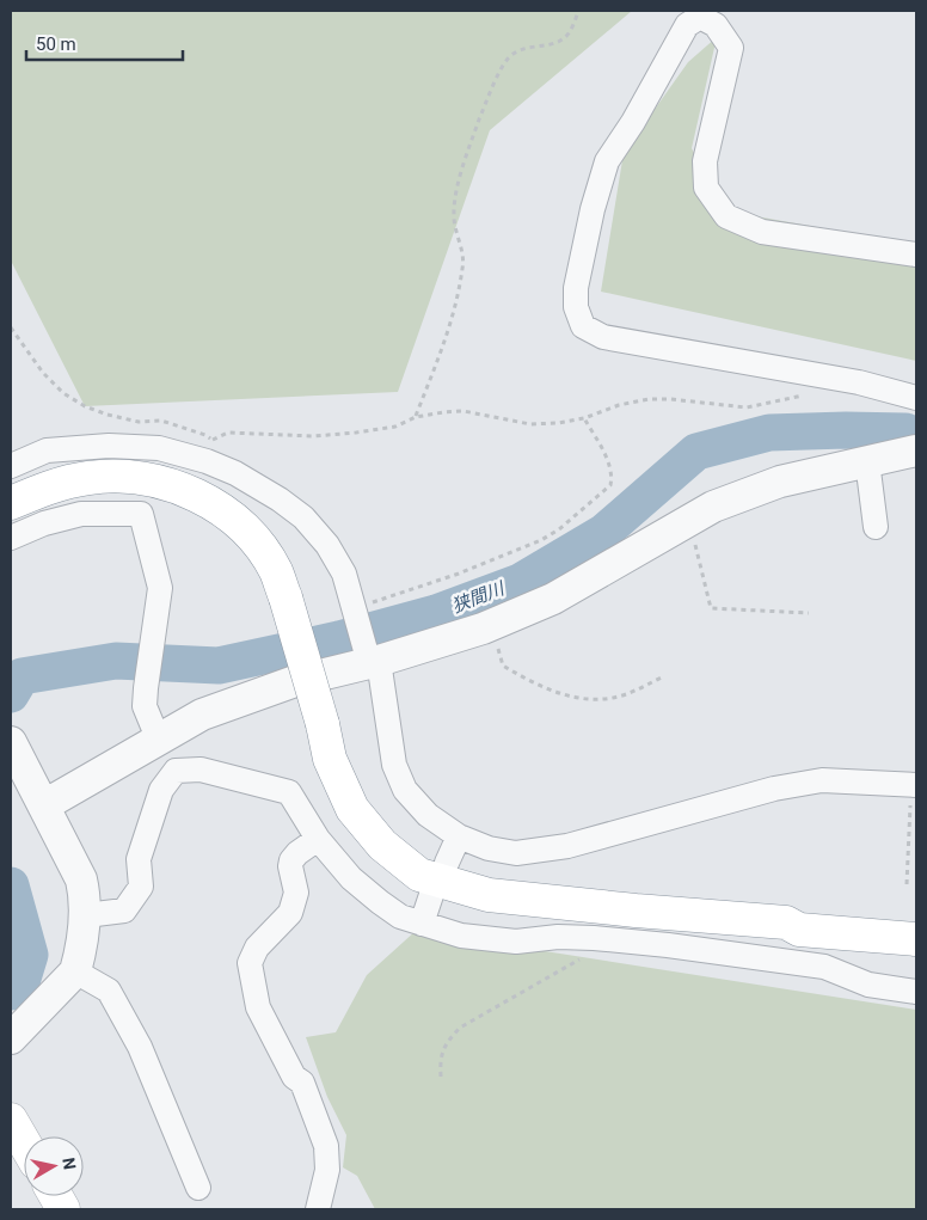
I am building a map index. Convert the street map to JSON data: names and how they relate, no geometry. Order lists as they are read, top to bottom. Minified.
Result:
{"water":["狭間川"],"scale_bar":"50 m","north":"right"}
